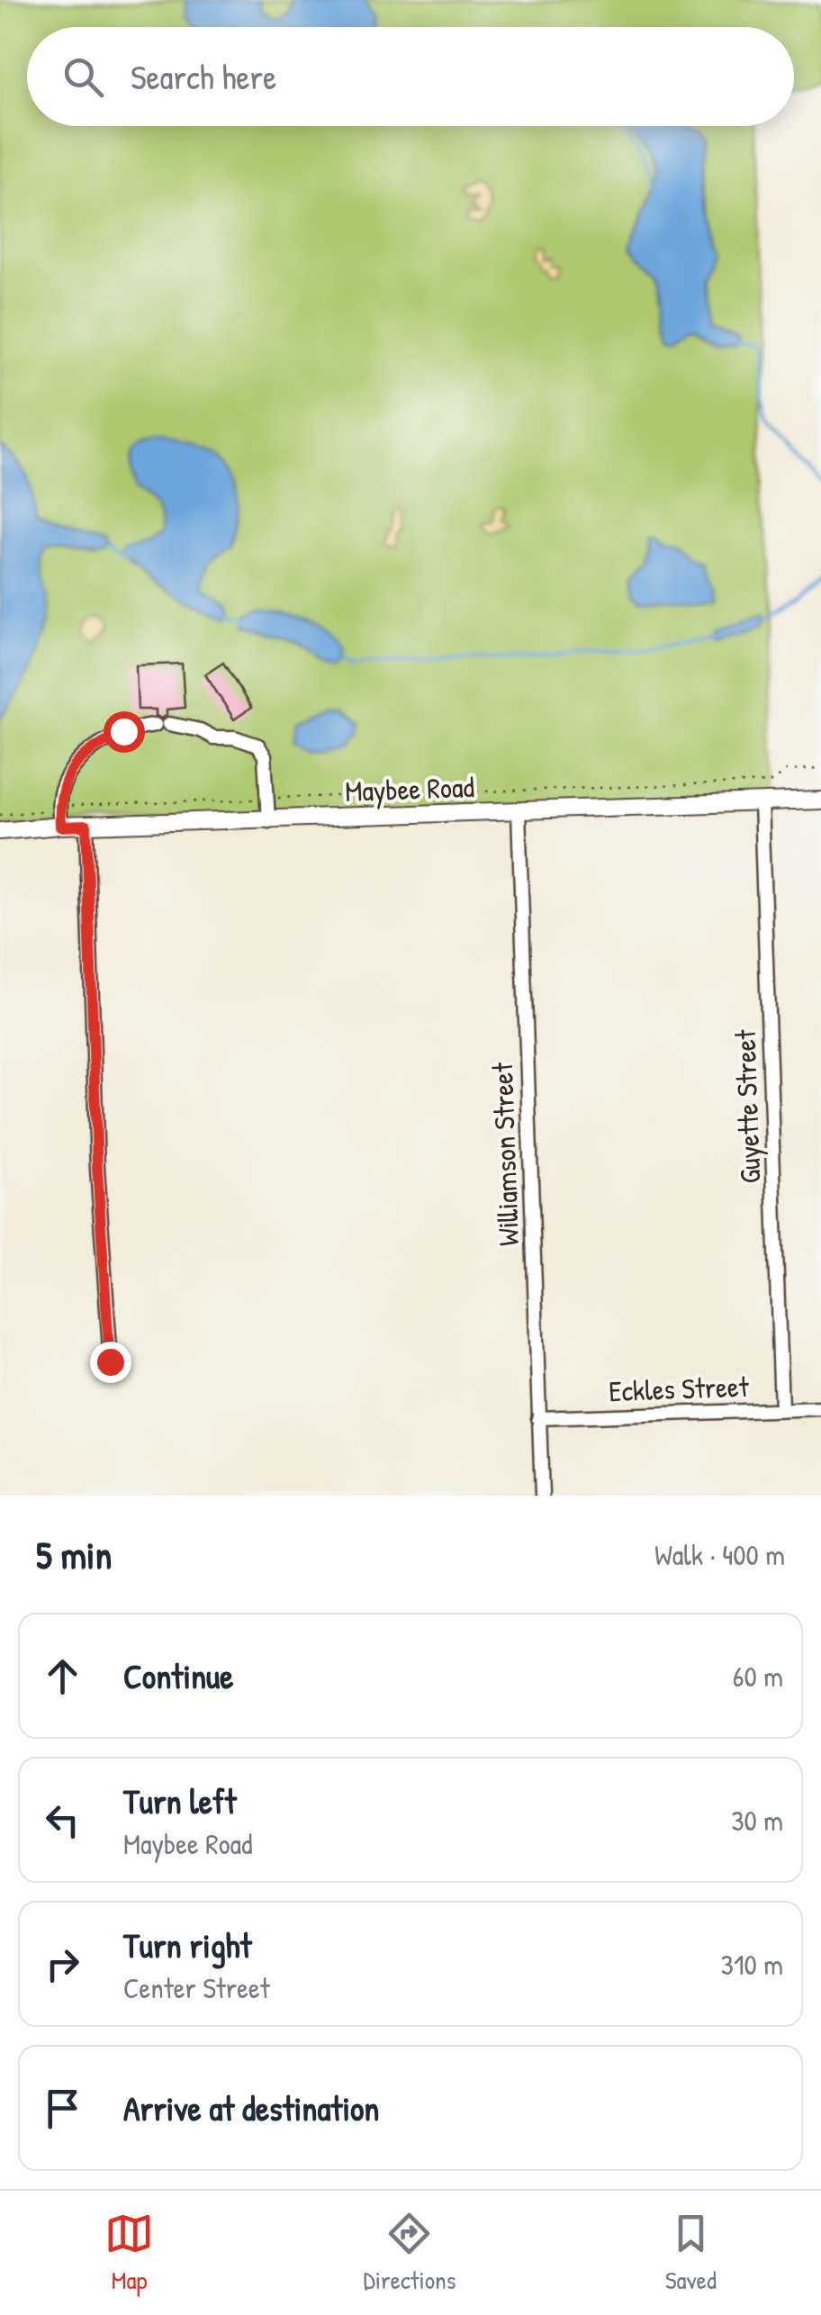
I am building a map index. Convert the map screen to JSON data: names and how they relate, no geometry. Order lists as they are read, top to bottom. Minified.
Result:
{"streets":{"main road":["Maybee Road"],"street":["Guyette Street","Williamson Street","Eckles Street"]},"crossings":[["Maybee Road","Guyette Street"],["Maybee Road","Williamson Street"],["Guyette Street","Eckles Street"],["Williamson Street","Eckles Street"]],"page":{"search":"Search here","heading":["5 min","Walk · 400 m"],"list":[["Continue","60 m"],["Turn left","Maybee Road","30 m"],["Turn right","Center Street","310 m"],"Arrive at destination"],"nav":["Map","Directions","Saved"]}}
